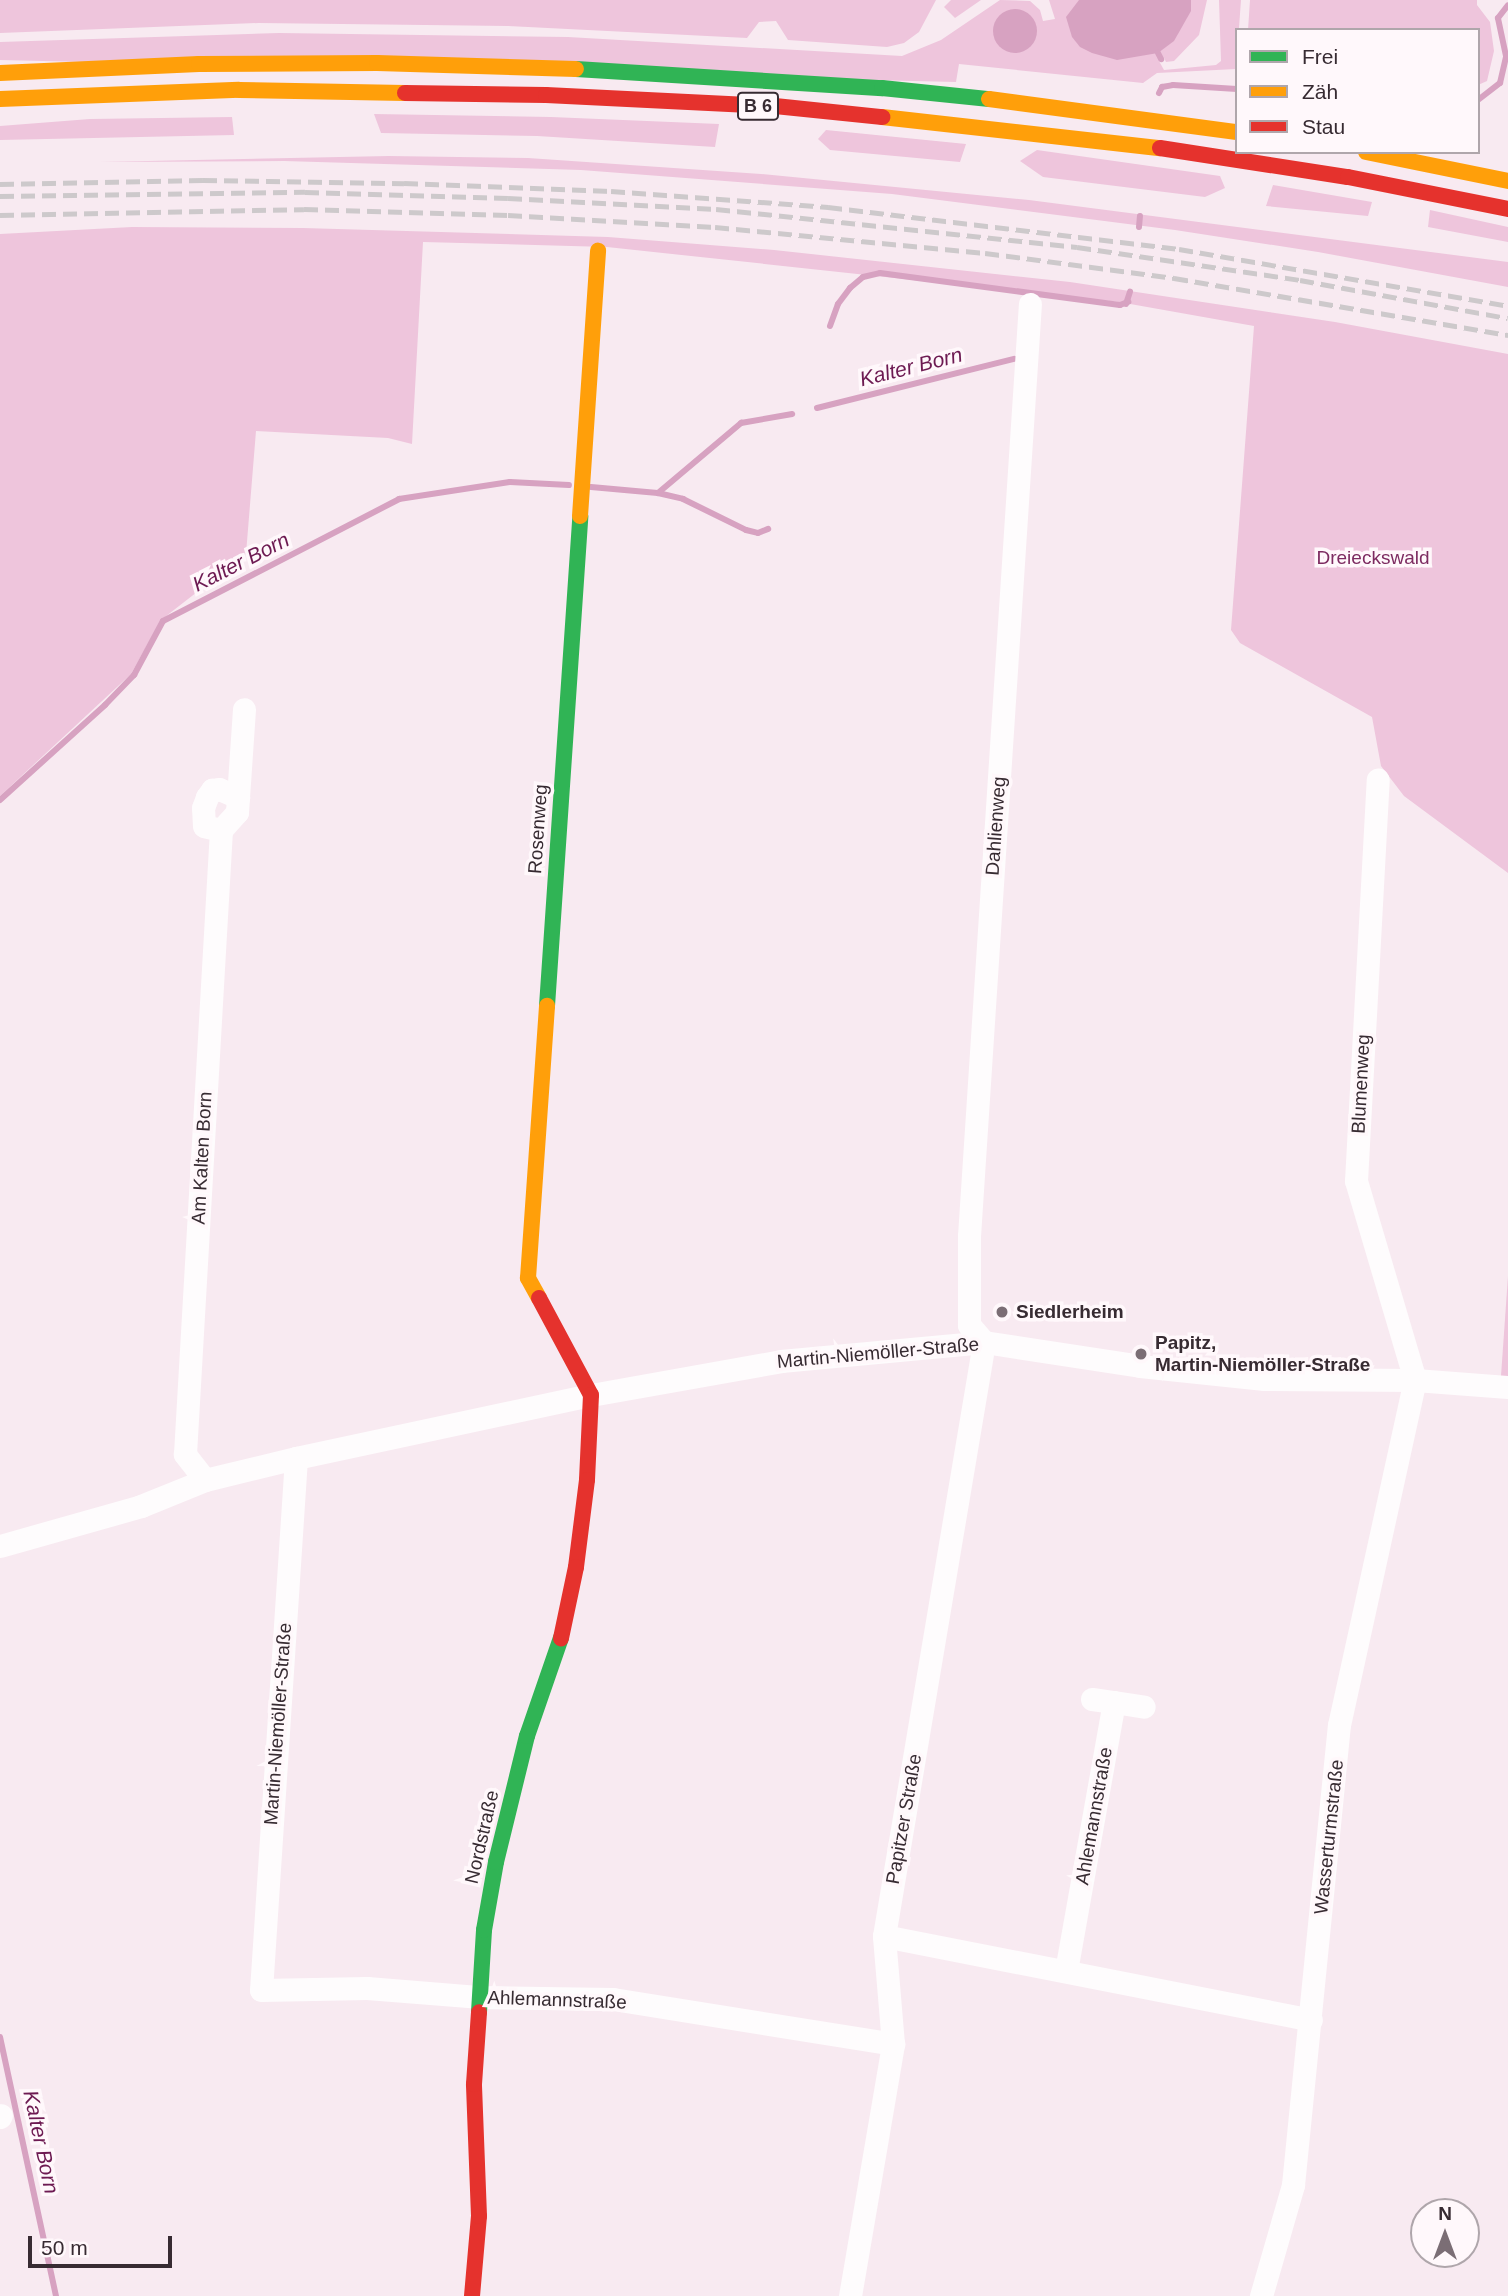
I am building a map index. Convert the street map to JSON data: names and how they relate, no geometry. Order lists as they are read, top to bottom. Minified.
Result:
{"streets":{"main road":["B 6","Rosenweg","Nordstraße"],"street":["Dahlienweg","Blumenweg","Am Kalten Born","Martin-Niemöller-Straße","Ahlemannstraße","Papitzer Straße","Wasserturmstraße"]},"crossings":[["Dahlienweg","Martin-Niemöller-Straße"],["Dahlienweg","Papitzer Straße"],["Rosenweg","Martin-Niemöller-Straße"],["Rosenweg","Nordstraße"],["Blumenweg","Martin-Niemöller-Straße"],["Blumenweg","Wasserturmstraße"],["Am Kalten Born","Martin-Niemöller-Straße"],["Martin-Niemöller-Straße","Ahlemannstraße"],["Martin-Niemöller-Straße","Papitzer Straße"],["Martin-Niemöller-Straße","Nordstraße"],["Martin-Niemöller-Straße","Wasserturmstraße"],["Ahlemannstraße","Papitzer Straße"],["Ahlemannstraße","Nordstraße"]],"water":["Kalter Born"],"parks":["Dreieckswald"],"places":["Siedlerheim","Papitz, Martin-Niemöller-Straße"],"legend":["Frei","Zäh","Stau"],"scale_bar":"50 m","north":"top"}
